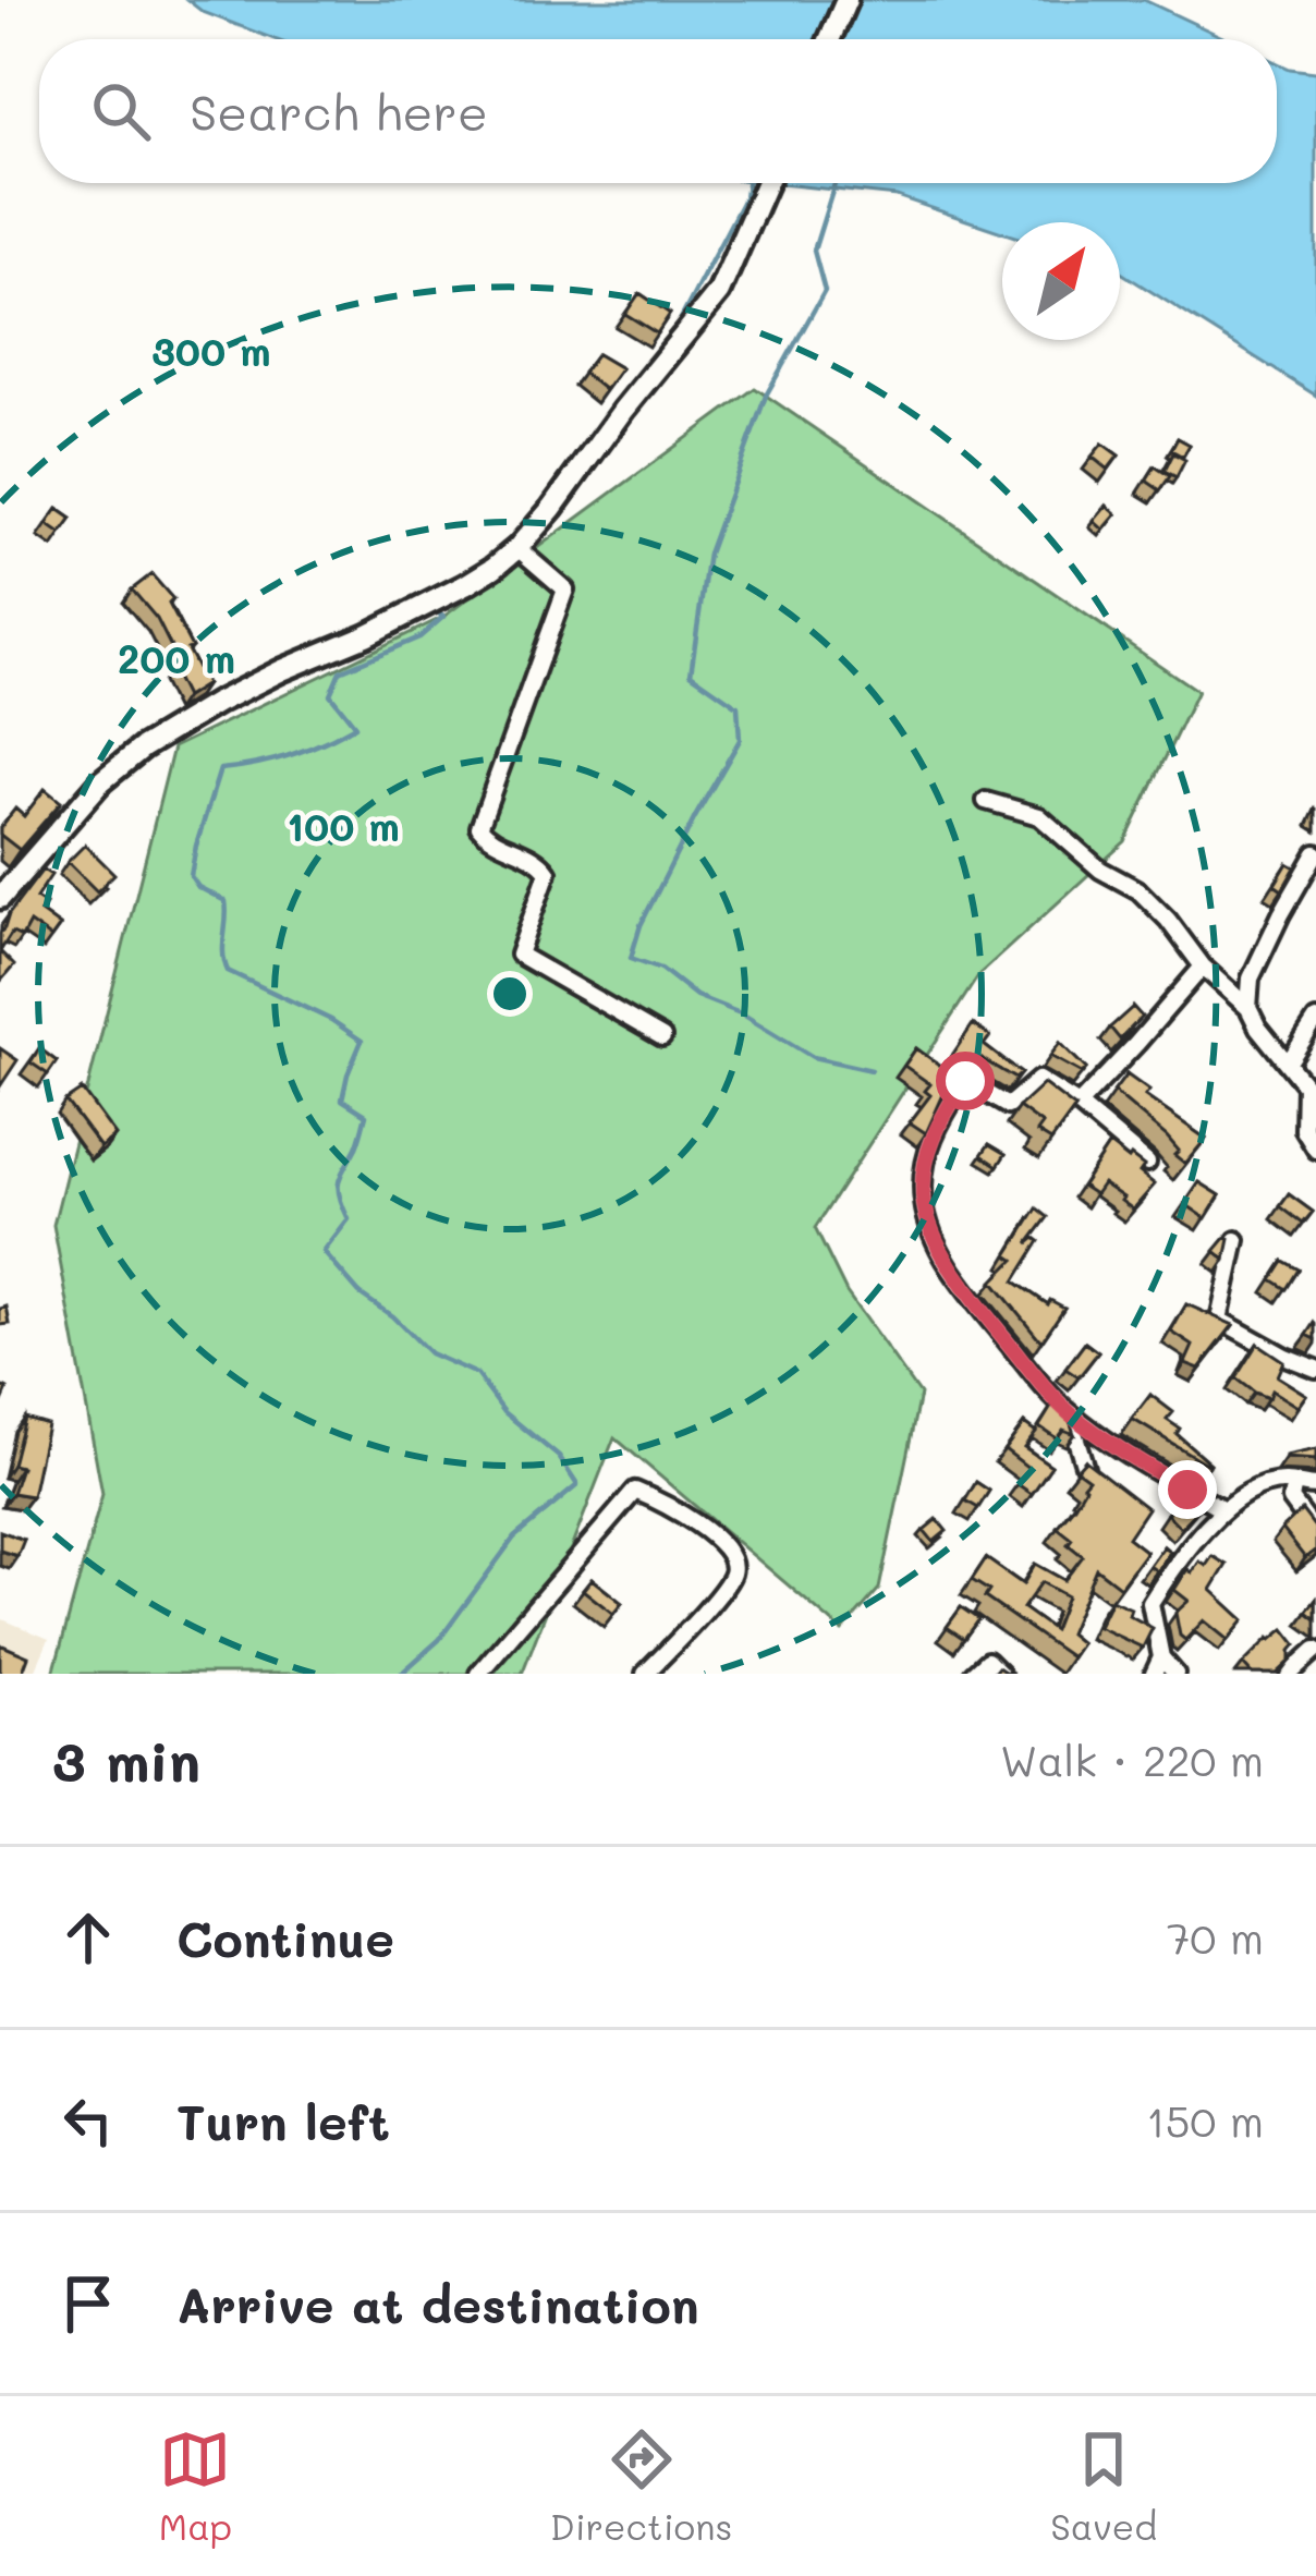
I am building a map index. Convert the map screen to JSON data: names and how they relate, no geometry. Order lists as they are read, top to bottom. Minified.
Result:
{"north":"top right","page":{"search":"Search here","heading":["3 min","Walk · 220 m"],"list":[["Continue","70 m"],["Turn left","150 m"],"Arrive at destination"],"nav":["Map","Directions","Saved"]},"rings":["300 m","200 m","100 m"]}
